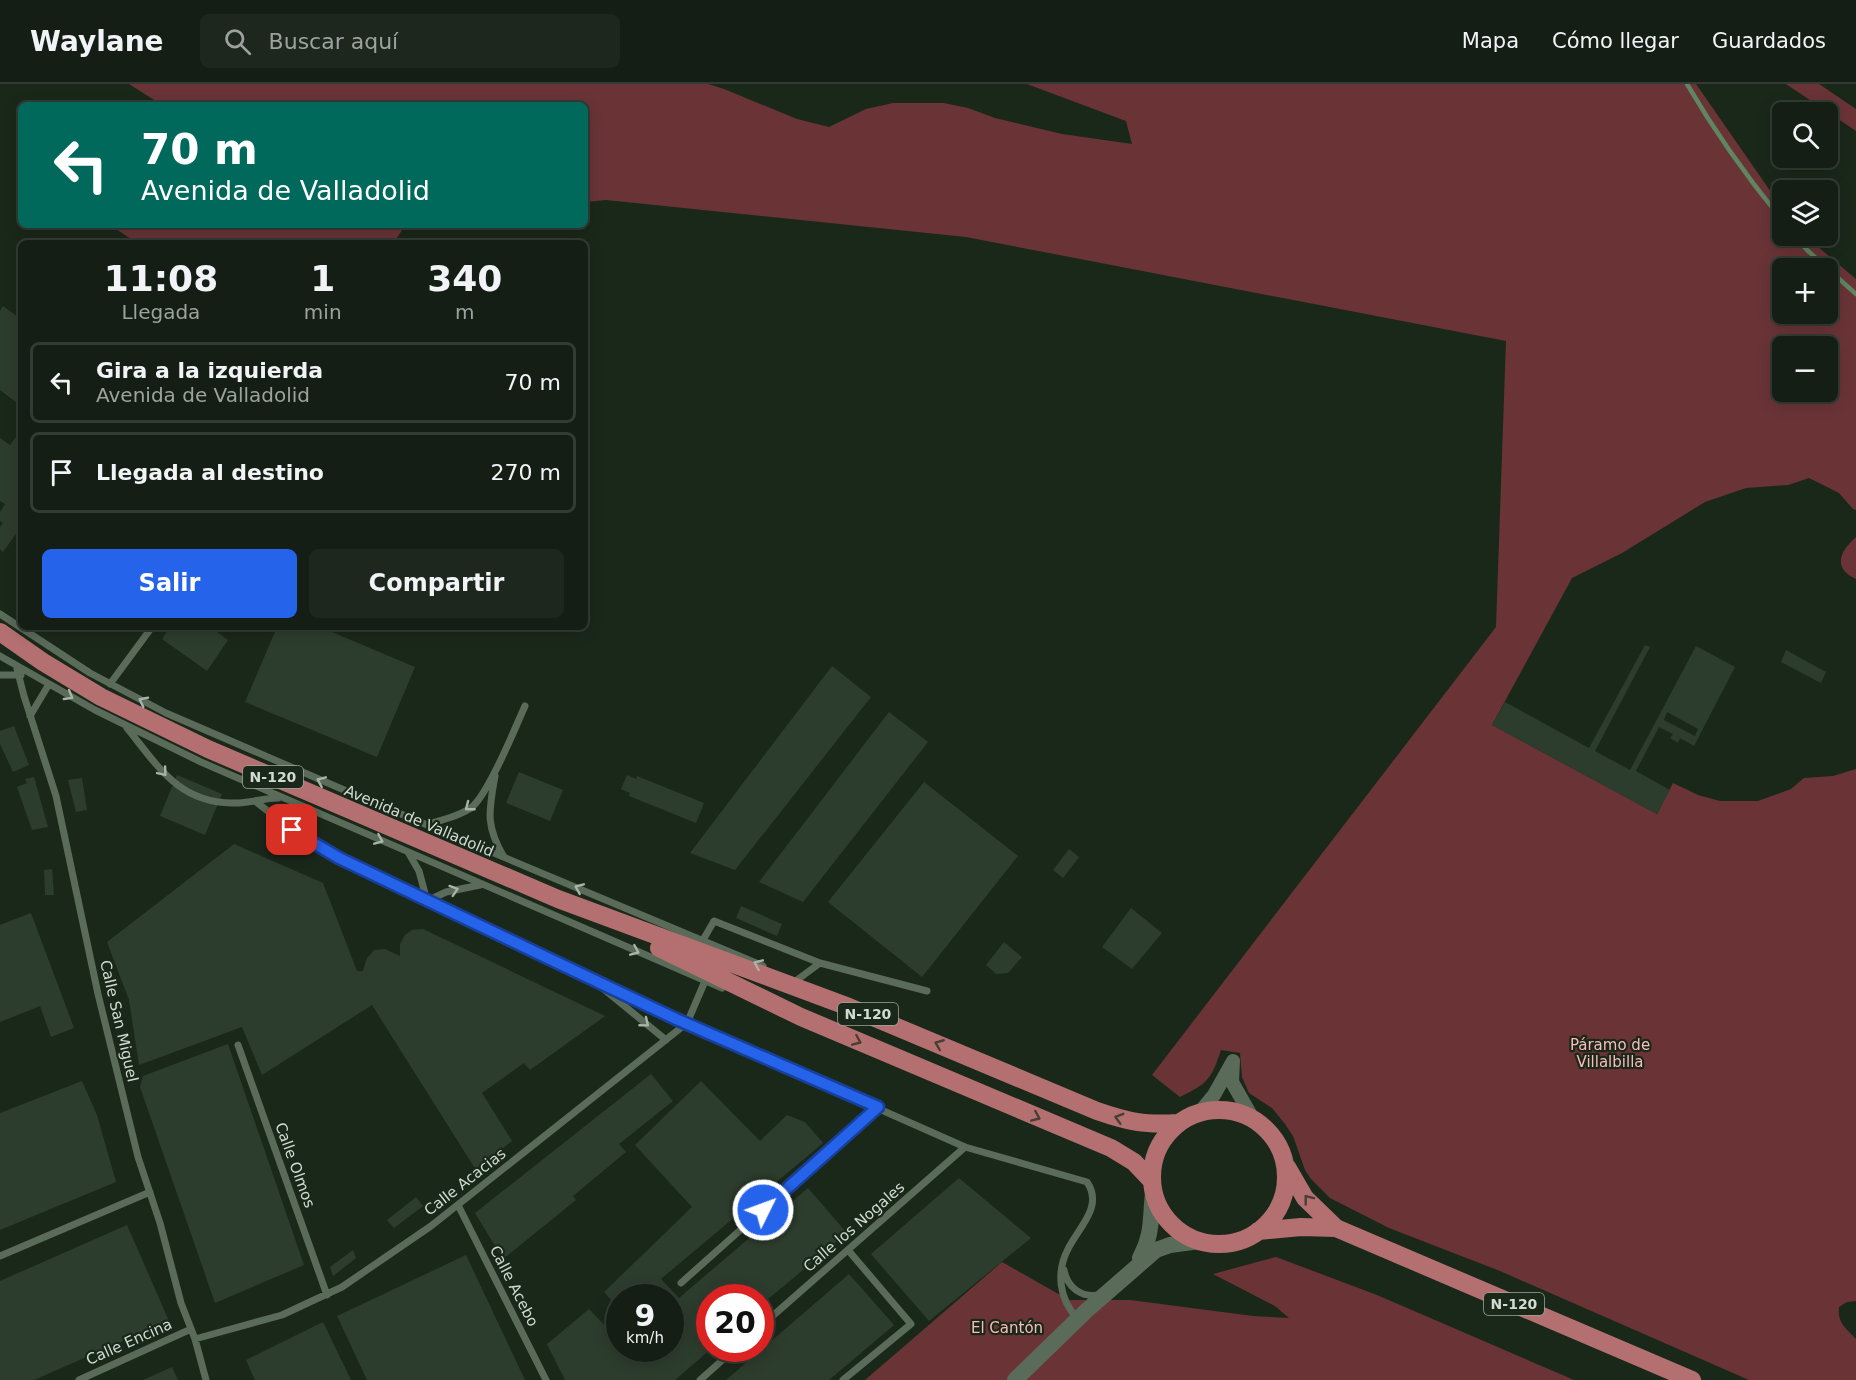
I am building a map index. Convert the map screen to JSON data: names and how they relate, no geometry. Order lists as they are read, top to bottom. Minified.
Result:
{"streets":{"highway":["N-120","Avenida de Valladolid"],"lane":["Calle San Miguel","Calle Olmos","Calle Acacias","Calle los Nogales","Calle Acebo","Calle Encina"]},"crossings":[["N-120","Avenida de Valladolid"],["Calle San Miguel","Calle Acacias"],["Calle San Miguel","Calle Encina"],["Calle Olmos","Calle Acacias"],["Calle Acacias","Calle Acebo"]],"parks":["Páramo de Villalbilla","El Cantón"],"page":{"header":"Waylane","search":"Buscar aquí","nav":["Mapa","Cómo llegar","Guardados"],"map_buttons":["+","−"],"turn":["70 m","Avenida de Valladolid"],"eta":["11:08","Llegada","1","min","340","m"],"list":[{"name":"Gira a la izquierda","note":"Avenida de Valladolid","value":"70 m"},{"name":"Llegada al destino","value":"270 m"}],"buttons":["Salir","Compartir"],"speed":"9 km/h","limit":"20"}}
